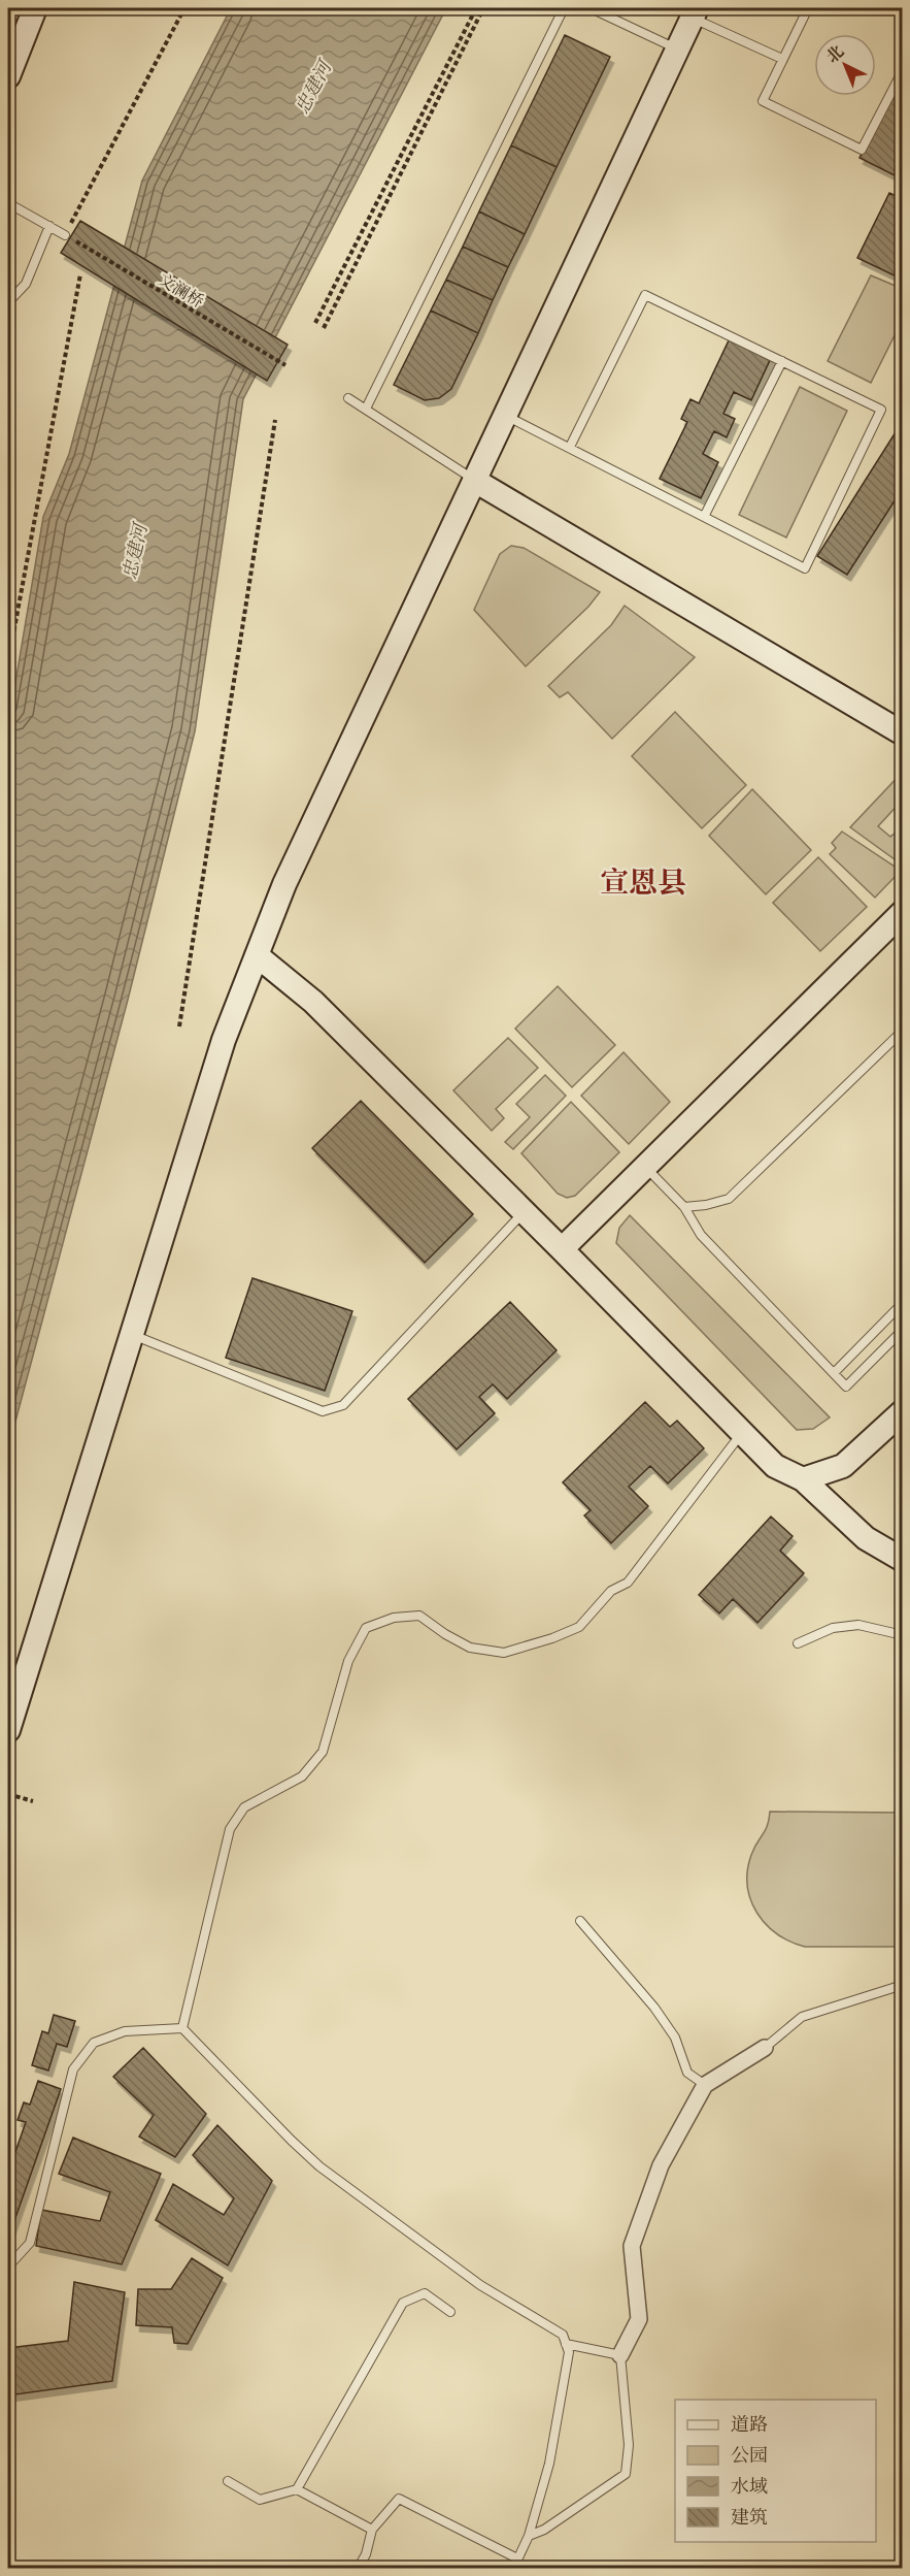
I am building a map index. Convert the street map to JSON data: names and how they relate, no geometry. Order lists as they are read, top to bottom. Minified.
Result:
{"streets":{"path":["文澜桥"]},"districts":["宣恩县"],"water":["忠建河"],"legend":["道路","公园","水域","建筑"],"north":"top left"}
